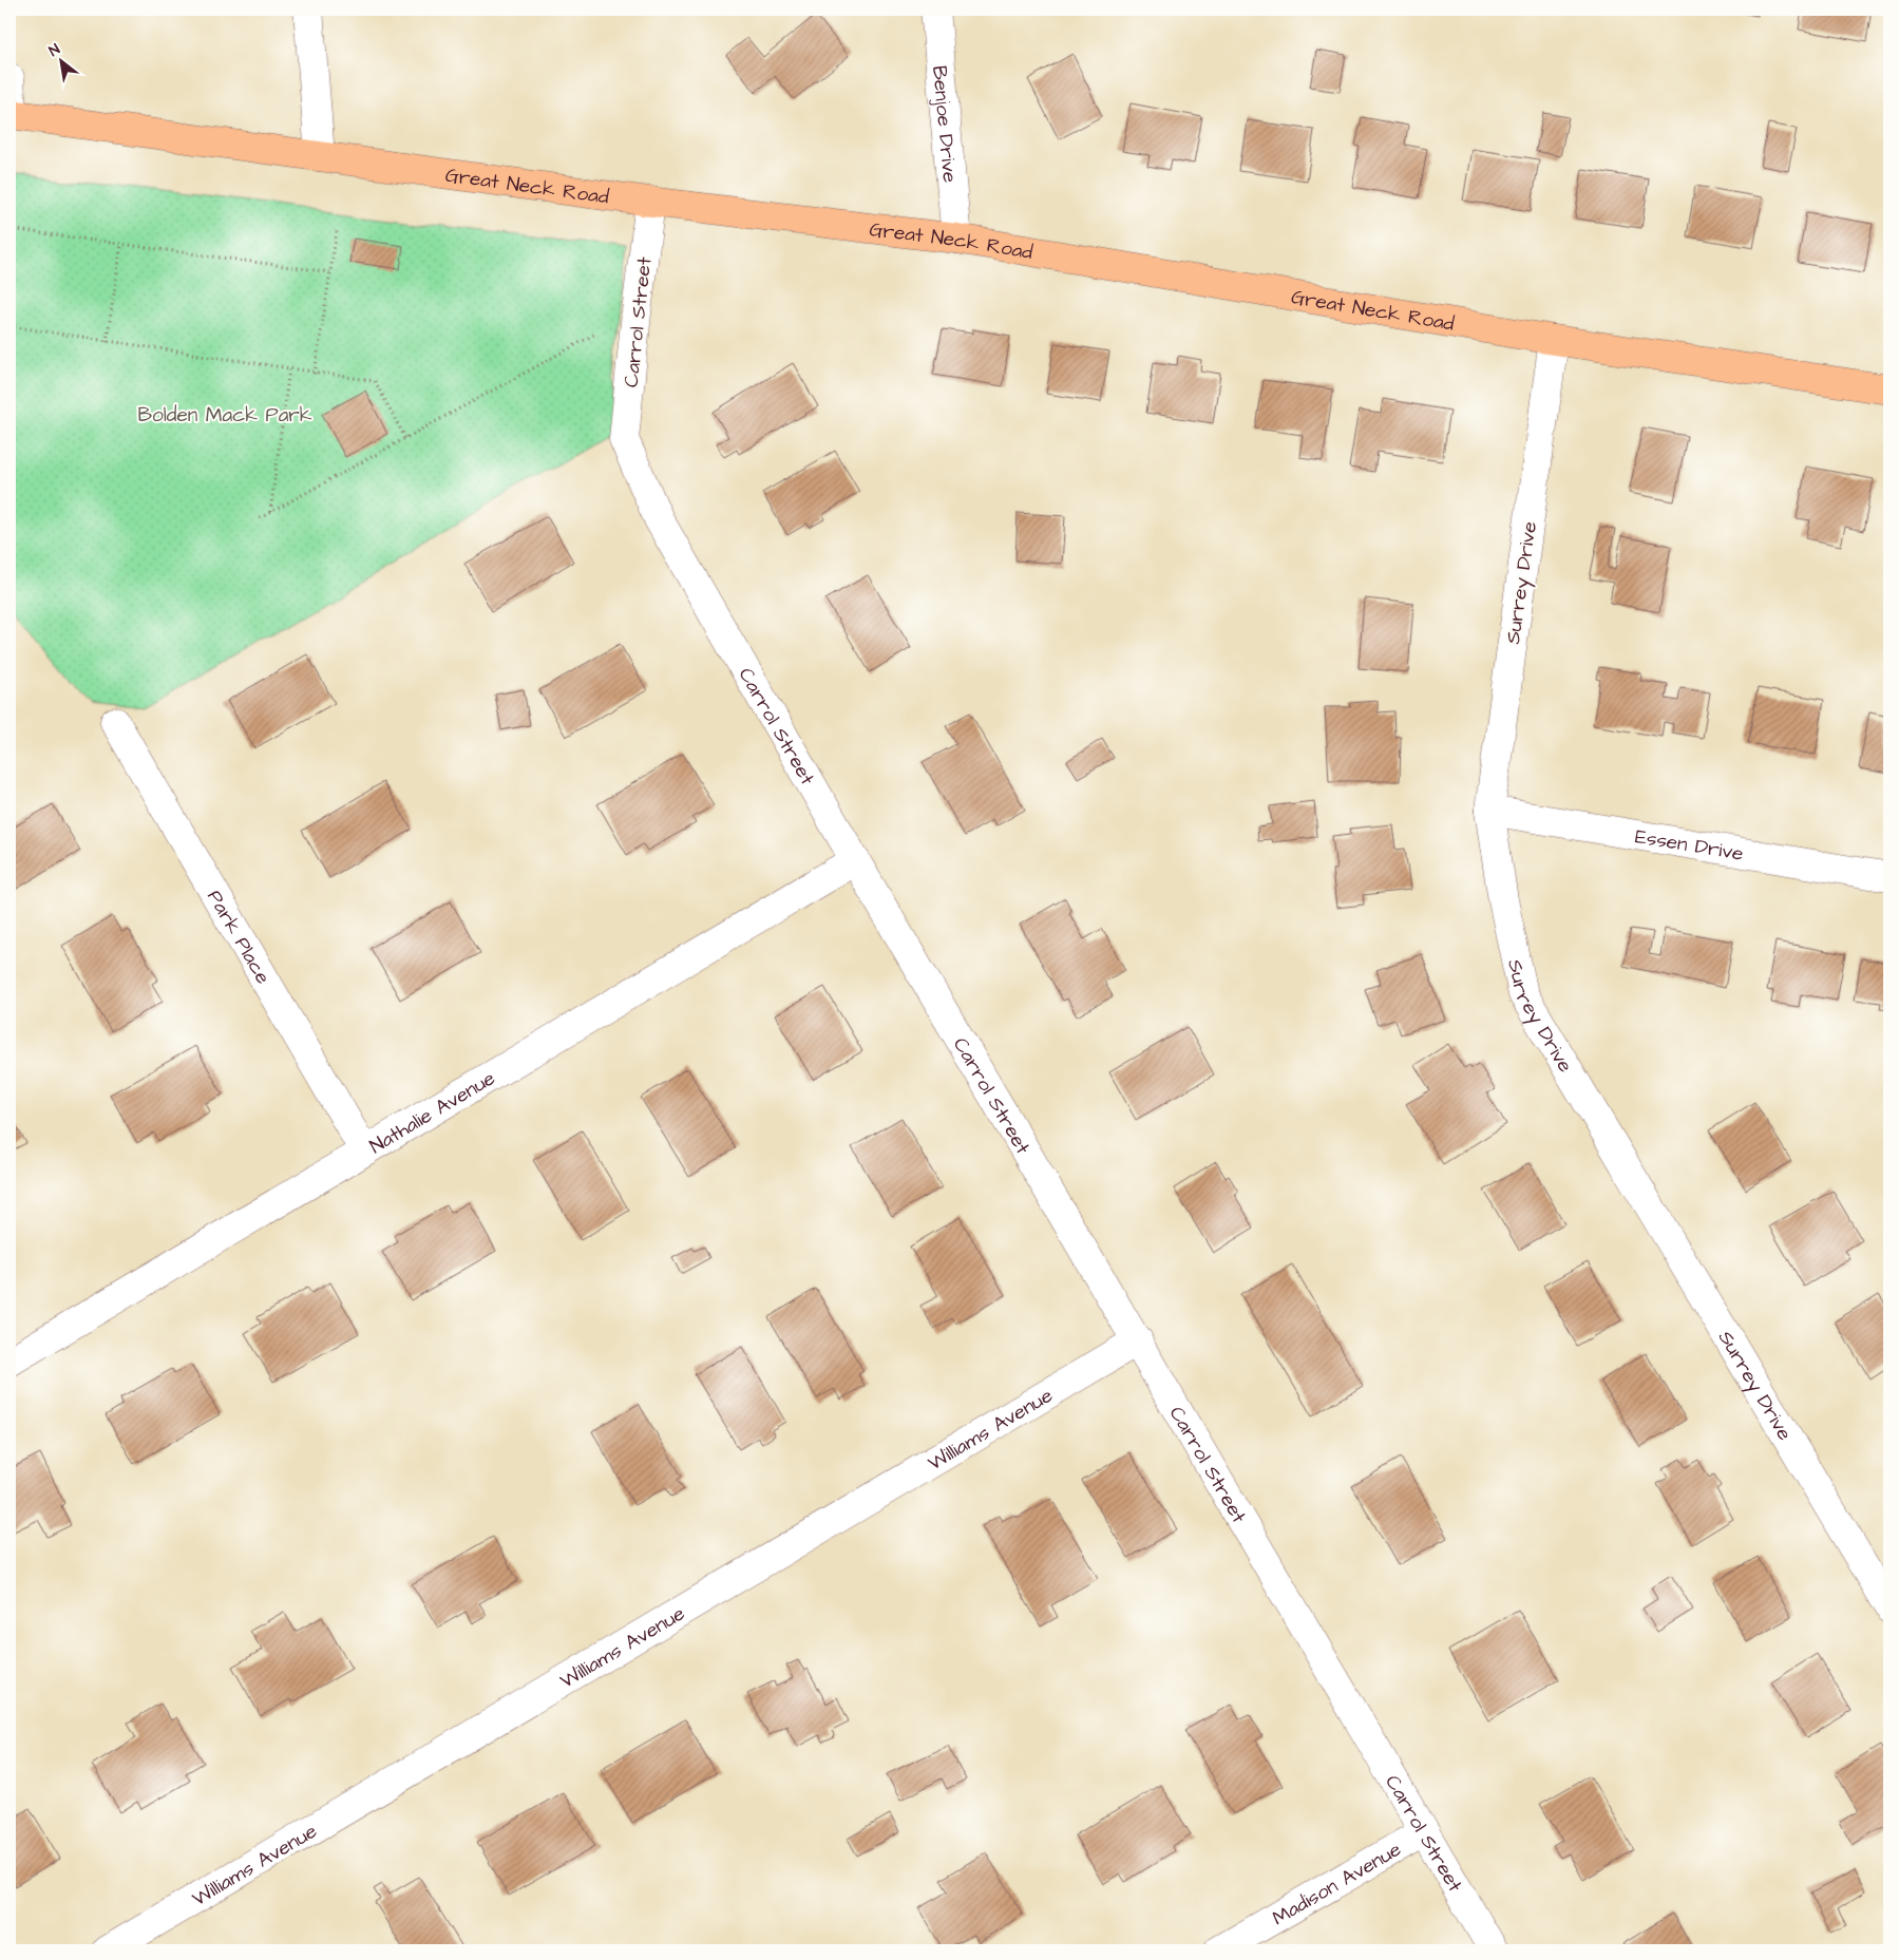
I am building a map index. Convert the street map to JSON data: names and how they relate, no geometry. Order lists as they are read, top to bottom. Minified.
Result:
{"streets":{"main road":["Great Neck Road"],"street":["Benjoe Drive","Carrol Street","Surrey Drive","Essen Drive","Park Place","Nathalie Avenue","Williams Avenue","Madison Avenue"]},"crossings":[["Benjoe Drive","Great Neck Road"],["Great Neck Road","Carrol Street"],["Great Neck Road","Surrey Drive"],["Carrol Street","Nathalie Avenue"],["Carrol Street","Williams Avenue"],["Carrol Street","Madison Avenue"],["Surrey Drive","Essen Drive"],["Park Place","Nathalie Avenue"]],"parks":["Bolden Mack Park"],"north":"top left"}
